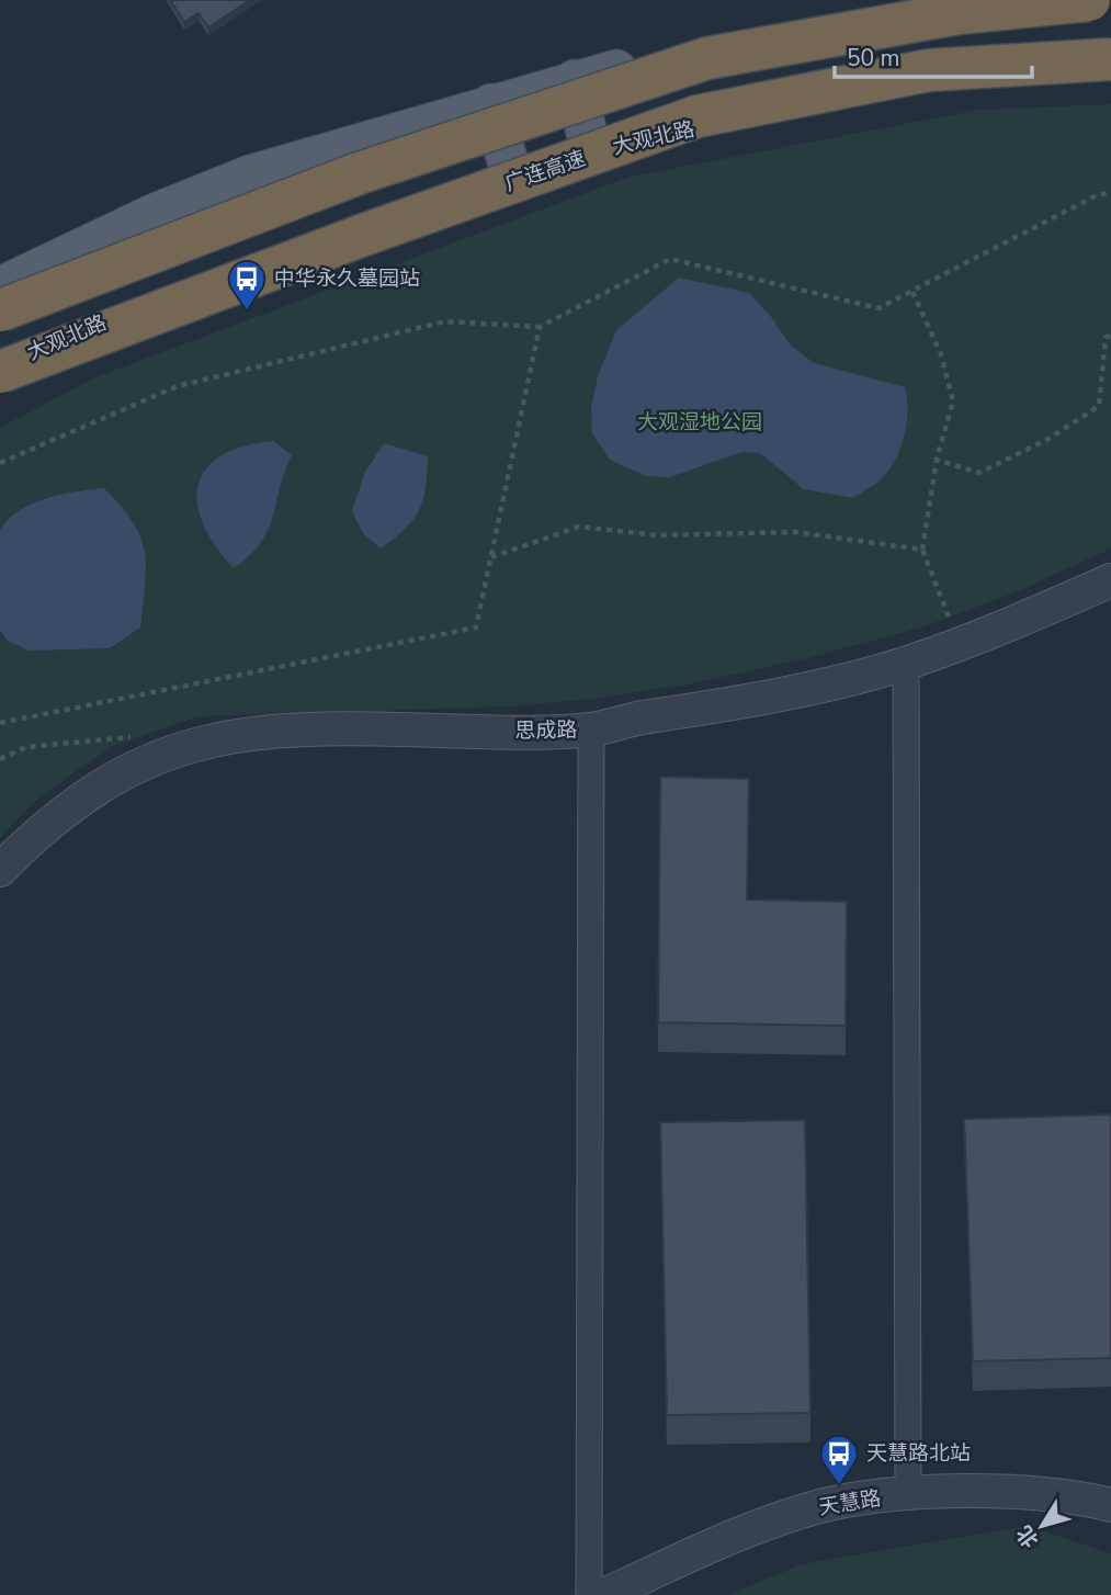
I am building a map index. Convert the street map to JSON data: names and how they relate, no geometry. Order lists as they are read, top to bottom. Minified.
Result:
{"streets":{"highway":["广连高速"],"main road":["大观北路"],"street":["思成路","天慧路"]},"crossings":[["大观北路","广连高速"]],"parks":["大观湿地公园"],"places":{"bus stop":["中华永久墓园站","天慧路北站"]},"scale_bar":"50 m","north":"bottom left"}
